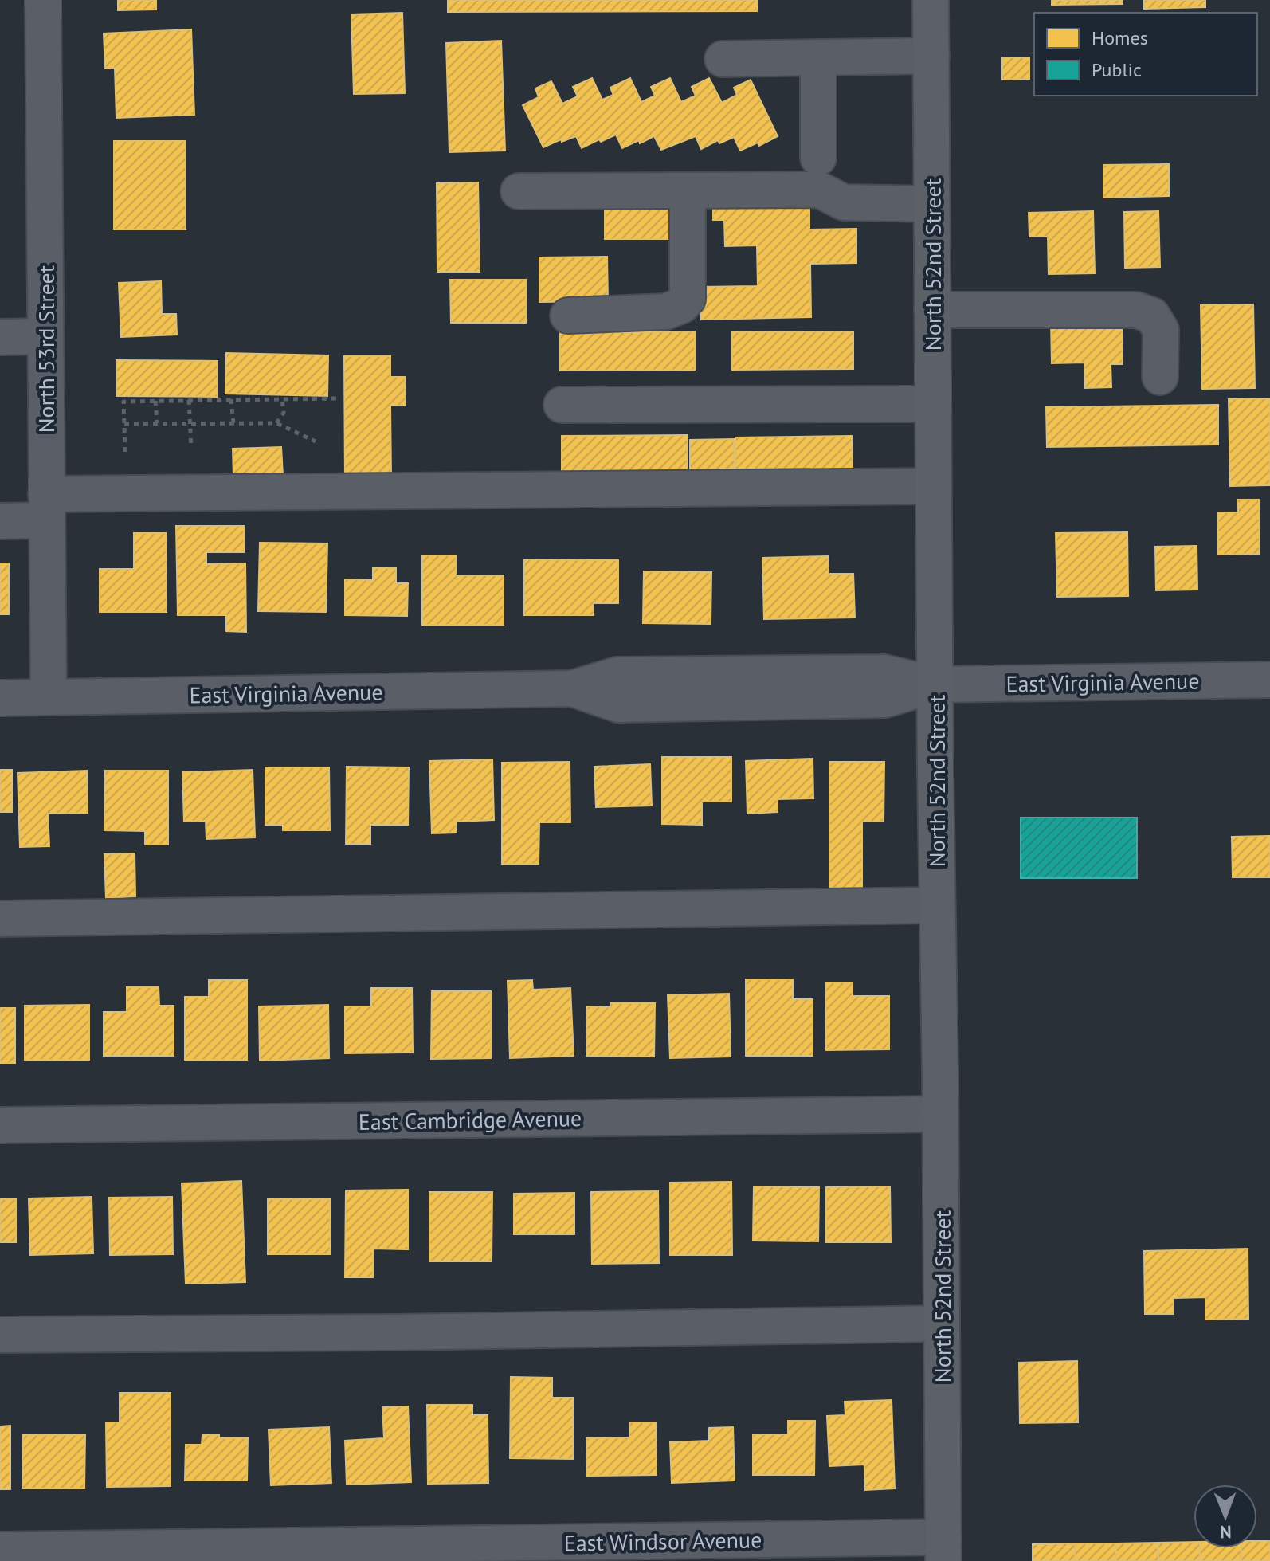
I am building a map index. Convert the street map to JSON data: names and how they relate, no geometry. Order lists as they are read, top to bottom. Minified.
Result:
{"streets":{"main road":["North 52nd Street"],"street":["North 53rd Street","East Virginia Avenue","East Cambridge Avenue","East Windsor Avenue"]},"crossings":[["North 52nd Street","East Virginia Avenue"],["North 52nd Street","East Cambridge Avenue"],["North 52nd Street","East Windsor Avenue"],["North 53rd Street","East Virginia Avenue"]],"legend":["Homes","Public"],"north":"bottom"}
